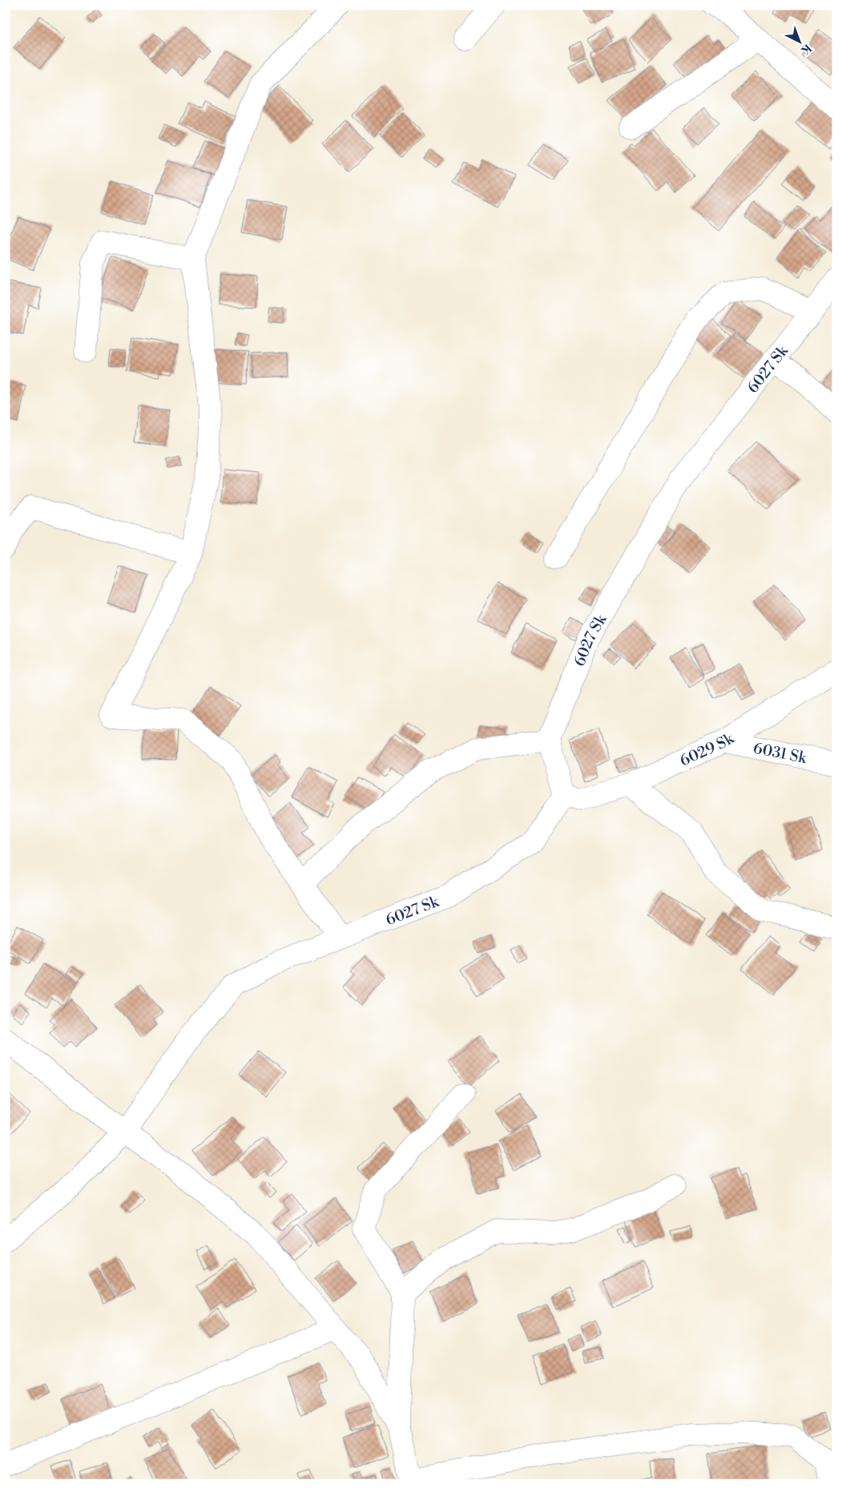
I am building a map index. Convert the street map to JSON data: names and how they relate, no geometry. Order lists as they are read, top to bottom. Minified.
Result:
{"streets":{"street":["6027 Sk","6029 Sk","6031 Sk"]},"crossings":[["6027 Sk","6029 Sk"],["6029 Sk","6031 Sk"]],"north":"bottom right"}
